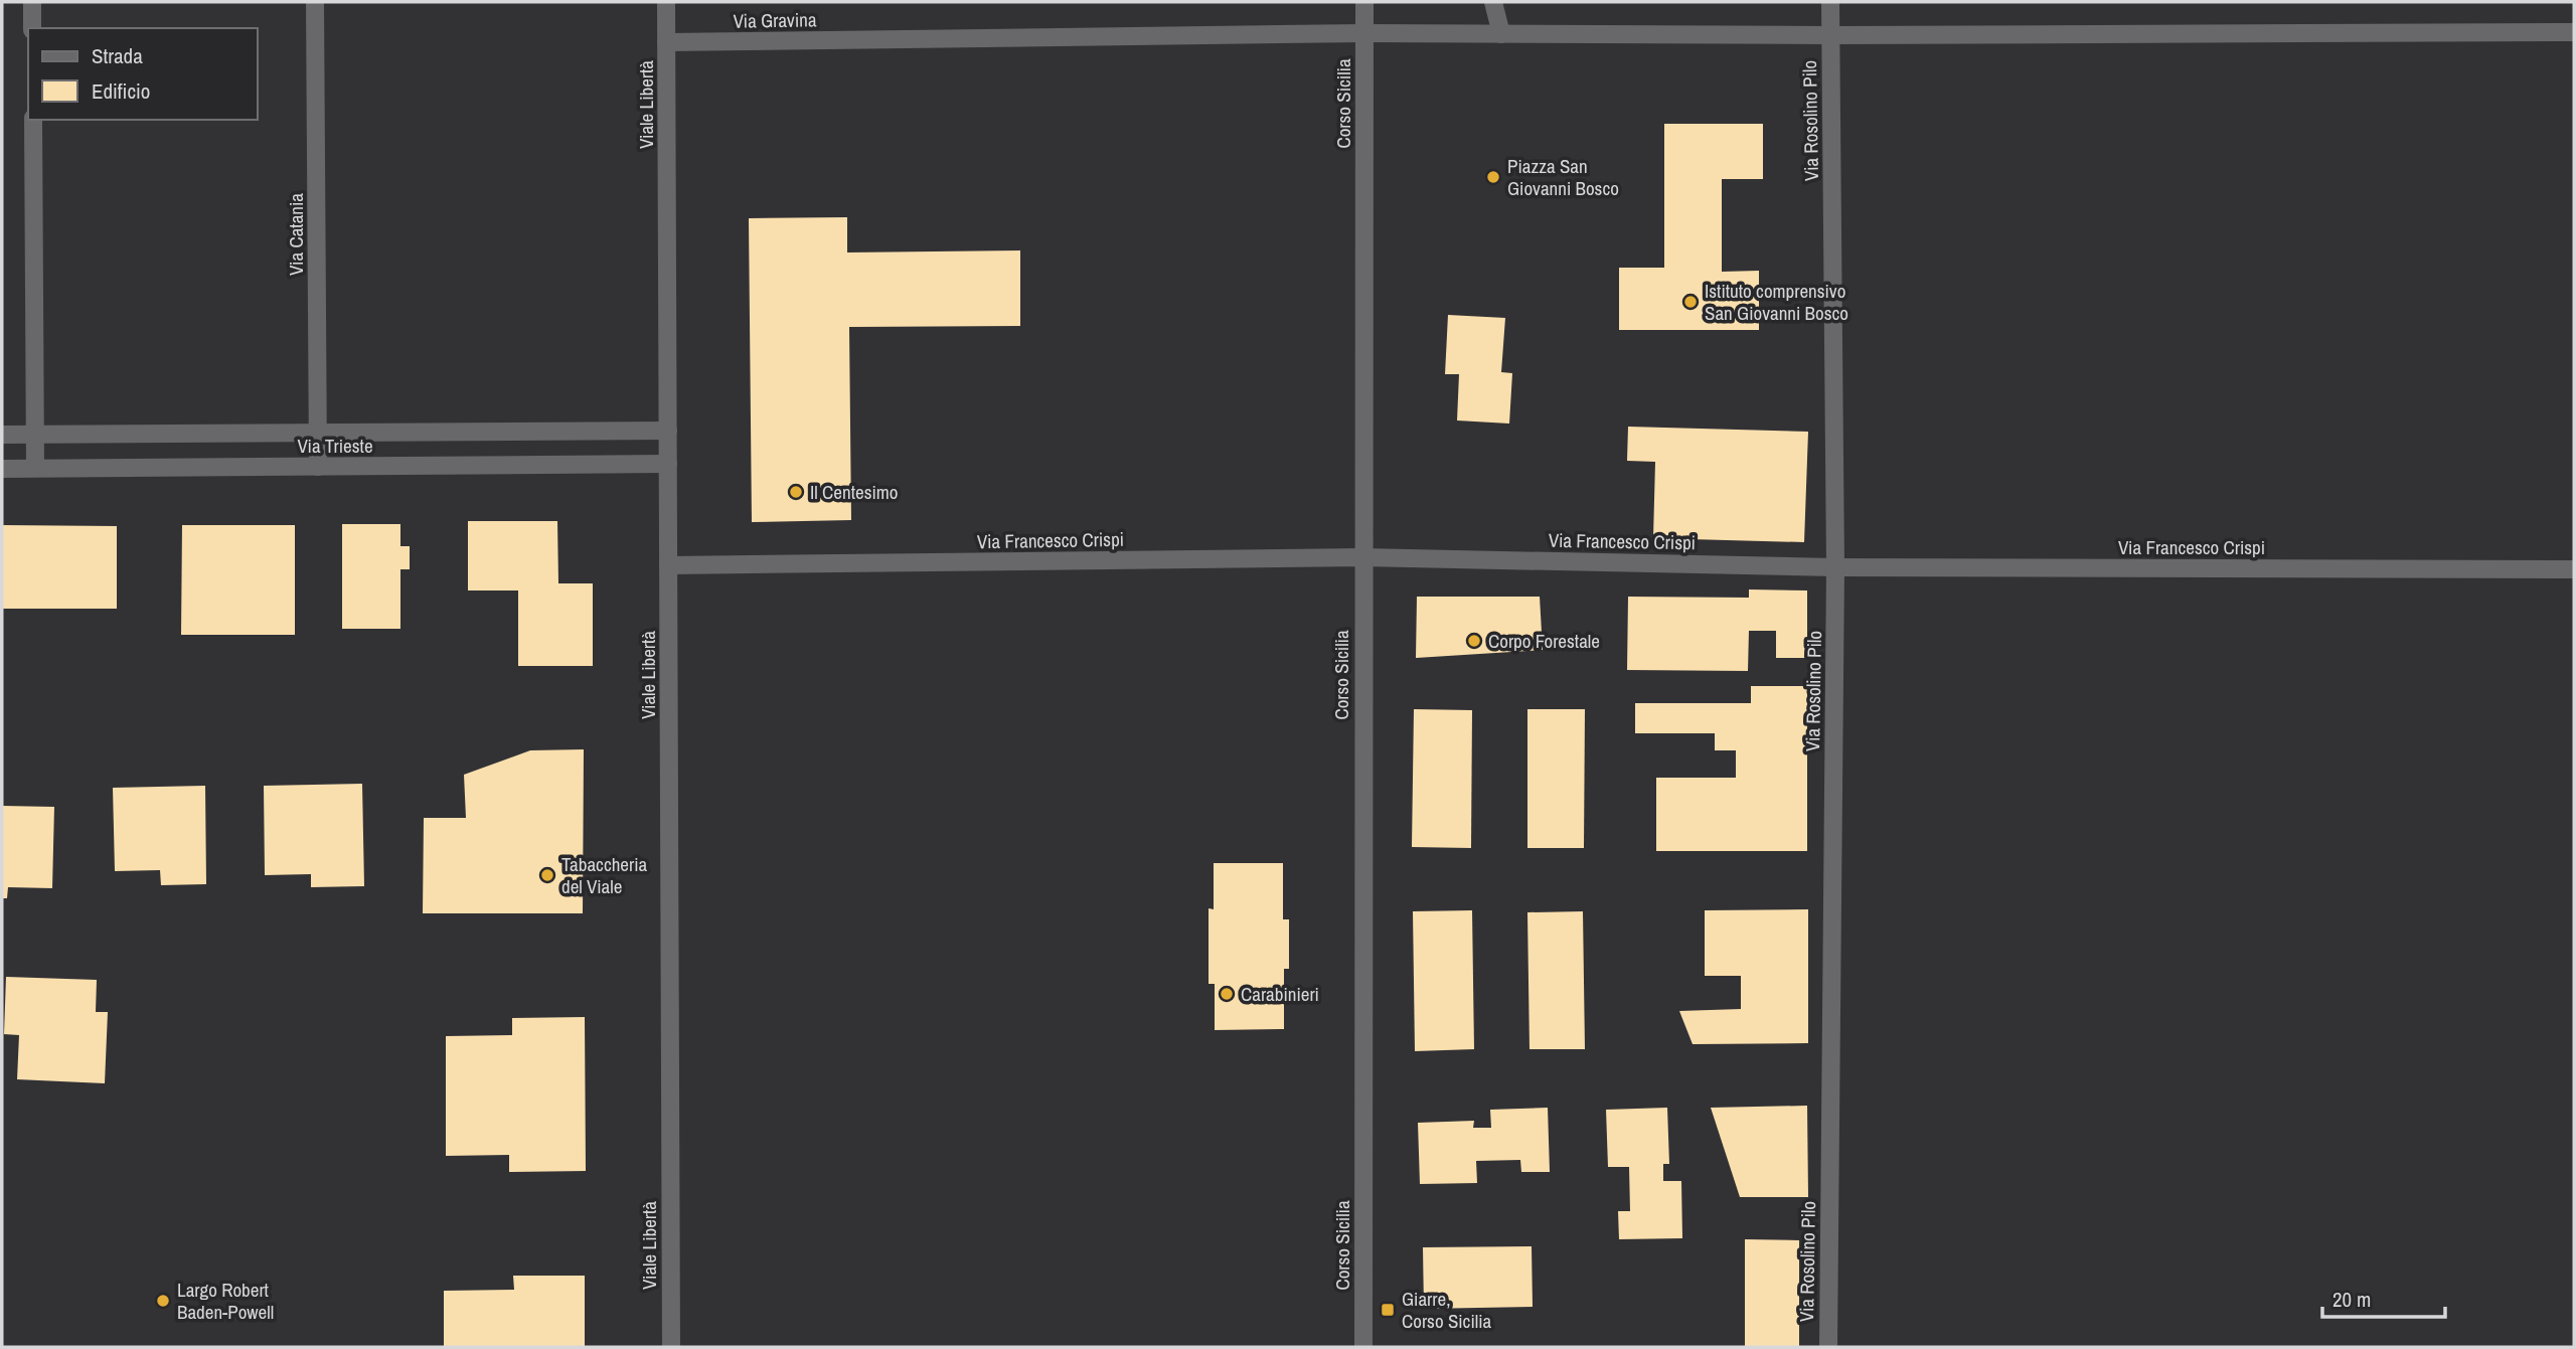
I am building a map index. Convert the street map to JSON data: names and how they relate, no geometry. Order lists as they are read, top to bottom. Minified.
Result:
{"streets":{"street":["Via Gravina","Corso Sicilia","Viale Libertà","Via Rosolino Pilo","Via Catania","Via Trieste","Via Francesco Crispi"]},"crossings":[["Via Gravina","Corso Sicilia"],["Via Gravina","Viale Libertà"],["Via Gravina","Via Rosolino Pilo"],["Corso Sicilia","Via Francesco Crispi"],["Viale Libertà","Via Trieste"],["Viale Libertà","Via Francesco Crispi"],["Via Rosolino Pilo","Via Francesco Crispi"],["Via Catania","Via Trieste"]],"places":{"other":["Piazza San Giovanni Bosco","Istituto comprensivo San Giovanni Bosco","Il Centesimo","Corpo Forestale","Tabaccheria del Viale","Carabinieri","Largo Robert Baden-Powell"],"transit":["Giarre, Corso Sicilia"]},"legend":["Strada","Edificio"],"scale_bar":"20 m"}
